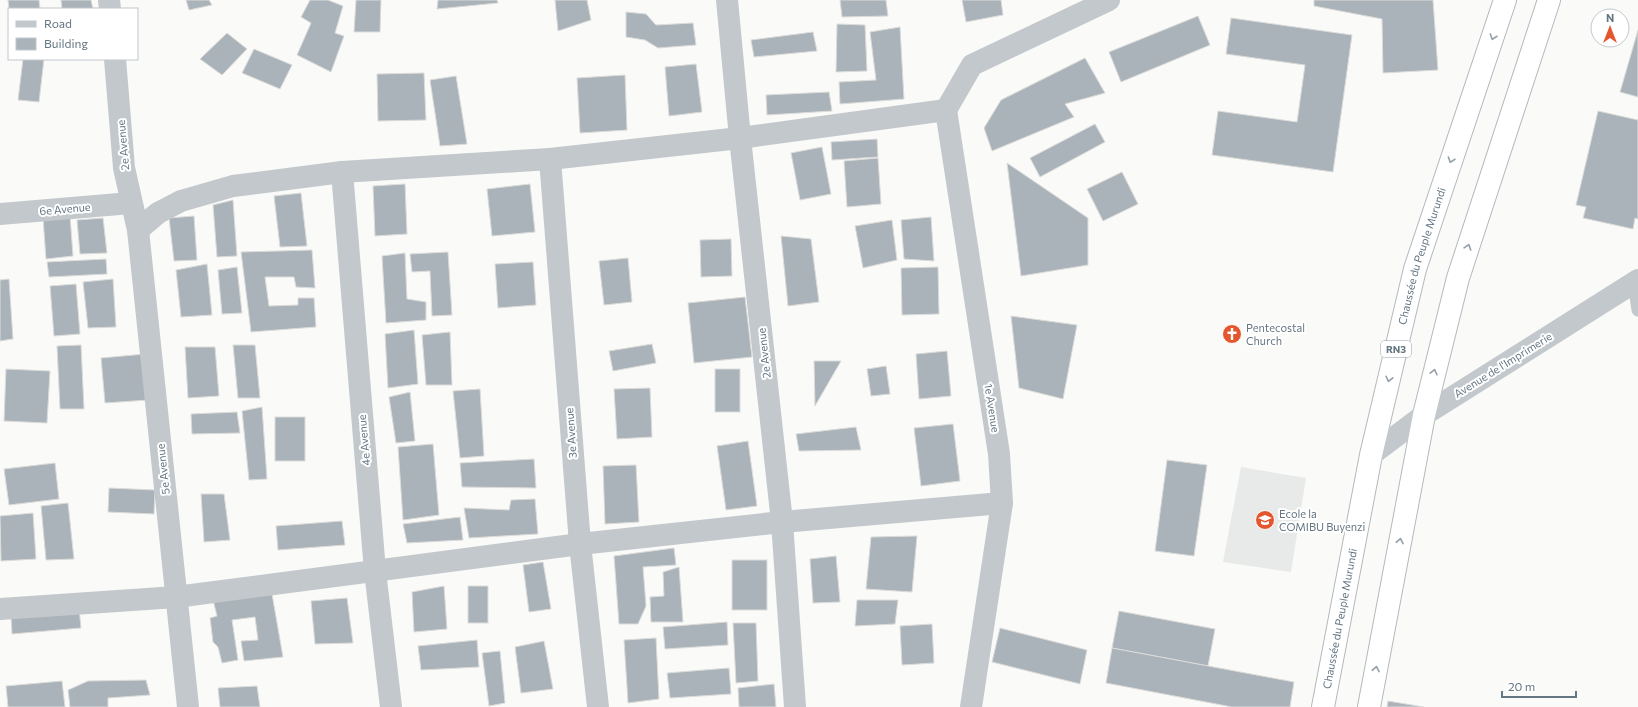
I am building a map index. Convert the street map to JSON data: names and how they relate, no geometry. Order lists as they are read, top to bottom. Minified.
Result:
{"streets":{"highway":["Chaussée du Peuple Murundi","RN3"],"street":["2e Avenue","6e Avenue","Avenue de l'Imprimerie","1e Avenue","3e Avenue","4e Avenue","5e Avenue"]},"crossings":[["2e Avenue","6e Avenue"],["2e Avenue","5e Avenue"],["Chaussée du Peuple Murundi","Avenue de l'Imprimerie"]],"places":{"church":["Pentecostal Church"],"school or university":["Ecole la COMIBU Buyenzi"]},"legend":["Road","Building"],"scale_bar":"20 m","north":"top"}
